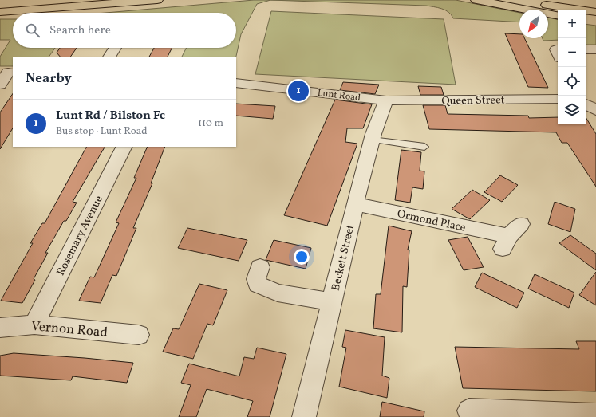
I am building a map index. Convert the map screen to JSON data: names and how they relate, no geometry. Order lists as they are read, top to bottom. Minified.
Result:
{"streets":{"street":["Lunt Road","Queen Street","Ormond Place","Rosemary Avenue","Beckett Street","Vernon Road"]},"crossings":[["Lunt Road","Queen Street"],["Lunt Road","Beckett Street"],["Queen Street","Beckett Street"],["Ormond Place","Beckett Street"],["Rosemary Avenue","Vernon Road"]],"north":"bottom left","page":{"map_buttons":["+","−"],"search":"Search here","heading":"Nearby","pins":"1","list":[{"mark":"1","name":"Lunt Rd / Bilston Fc","note":"Bus stop · Lunt Road","value":"110 m"}]}}
